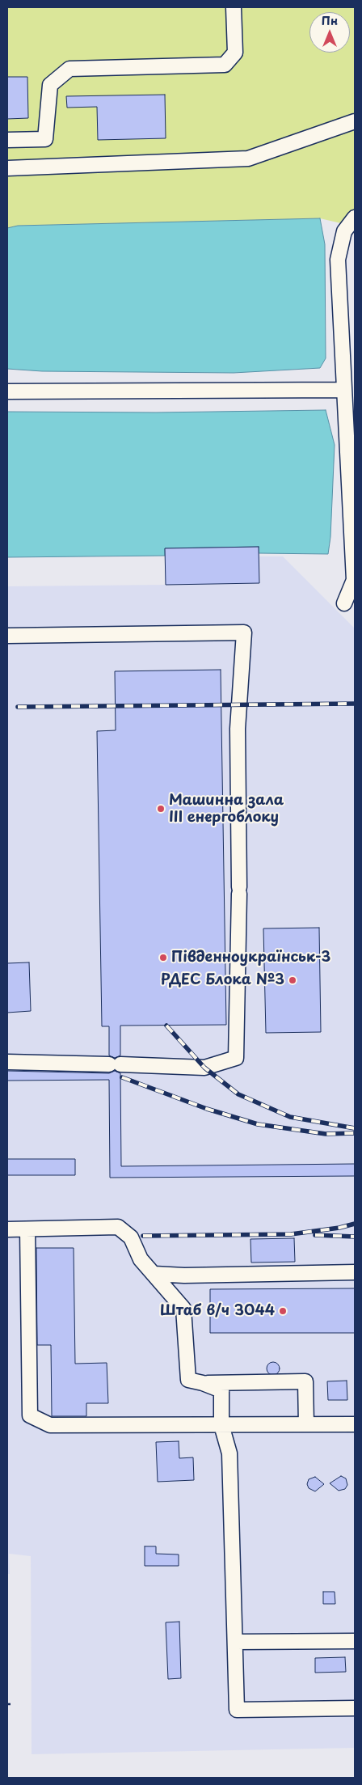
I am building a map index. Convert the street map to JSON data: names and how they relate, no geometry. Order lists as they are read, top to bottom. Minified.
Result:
{"places":["Машинна зала III енергоблоку","Південноукраїнськ-3","РДЕС Блока №3","Штаб в/ч 3044"],"north":"top"}
